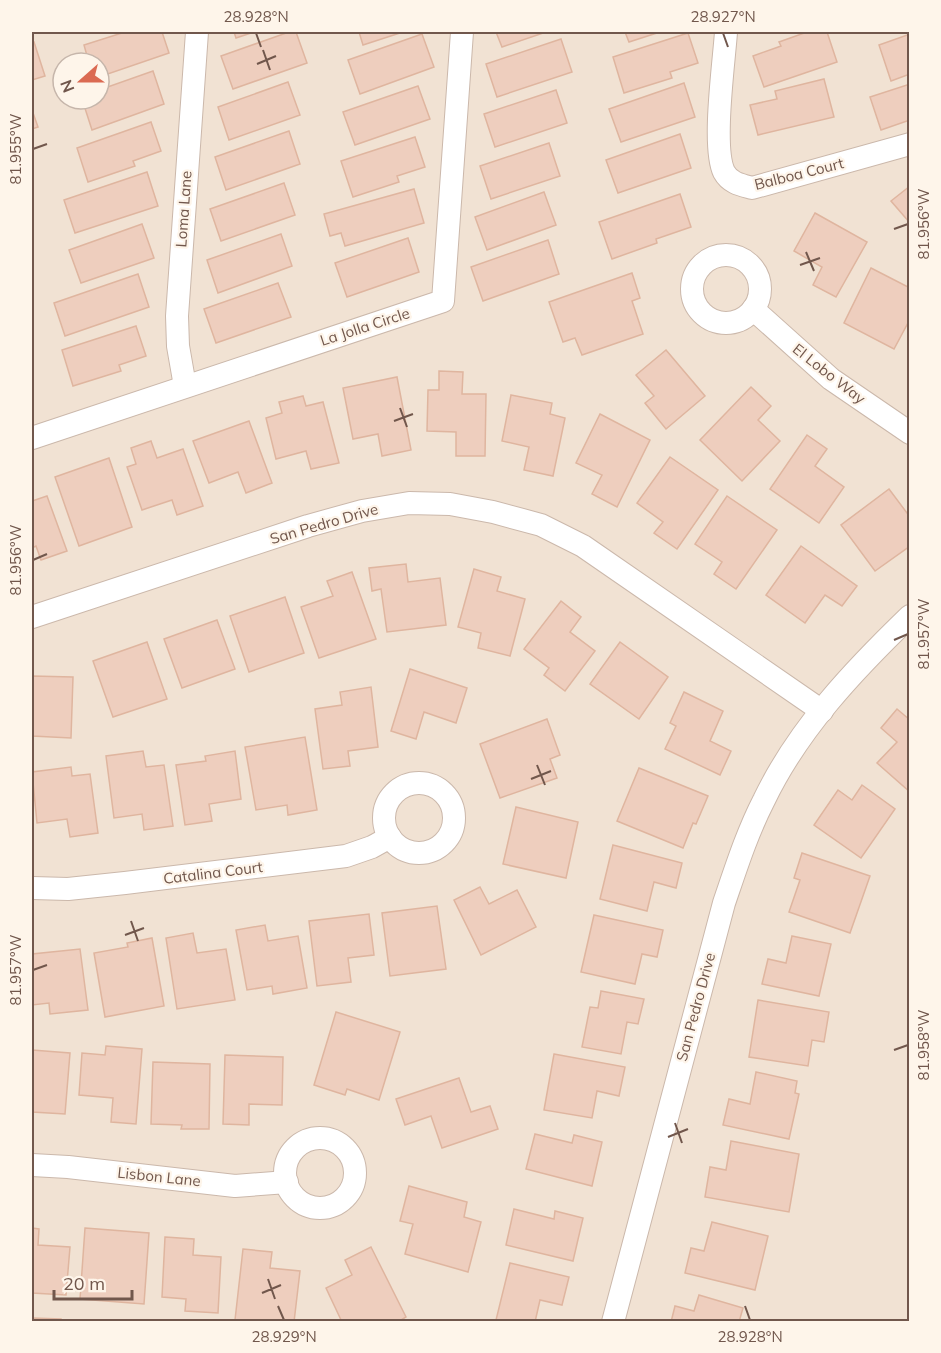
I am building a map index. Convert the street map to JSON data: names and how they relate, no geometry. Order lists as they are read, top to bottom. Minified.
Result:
{"streets":{"street":["Balboa Court","Loma Lane","La Jolla Circle","El Lobo Way","San Pedro Drive","Catalina Court","Lisbon Lane"]},"crossings":[["Loma Lane","La Jolla Circle"]],"scale_bar":"20 m","north":"left","coordinates":["28.928°N","28.927°N","81.955°W","81.956°W","81.957°W","81.958°W","28.929°N"]}
